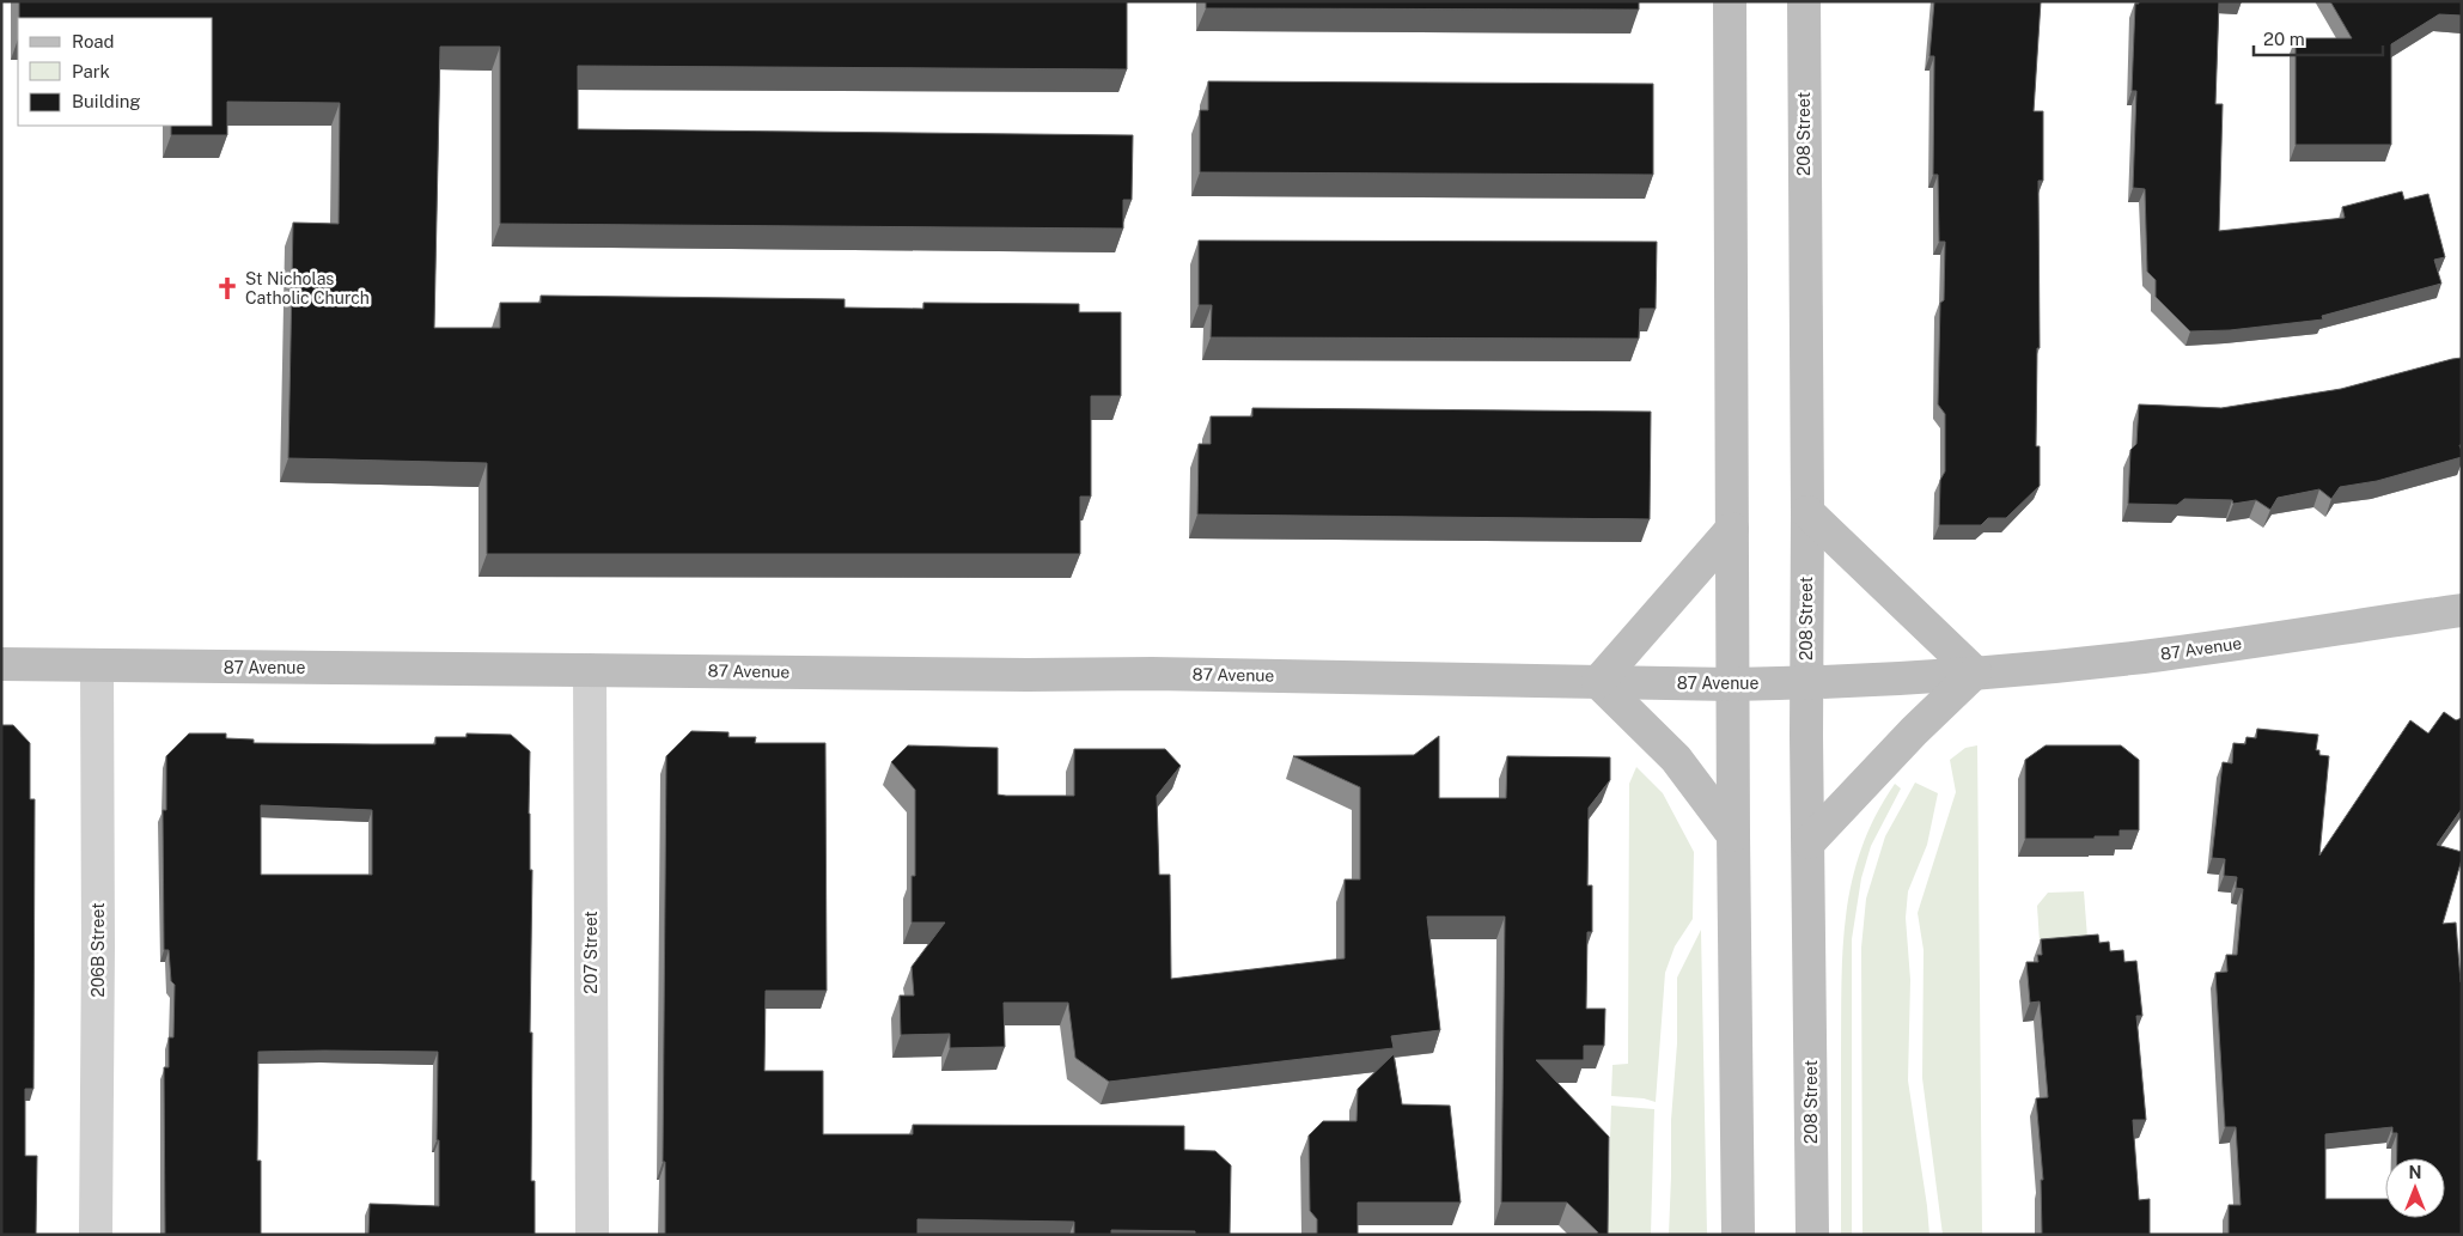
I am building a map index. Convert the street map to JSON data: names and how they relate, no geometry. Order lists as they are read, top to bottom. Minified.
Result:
{"streets":{"main road":["208 Street","87 Avenue"],"street":["206B Street","207 Street"]},"crossings":[["208 Street","87 Avenue"],["87 Avenue","206B Street"],["87 Avenue","207 Street"]],"places":{"church":["St Nicholas Catholic Church"]},"legend":["Road","Park","Building"],"scale_bar":"20 m","north":"top"}
